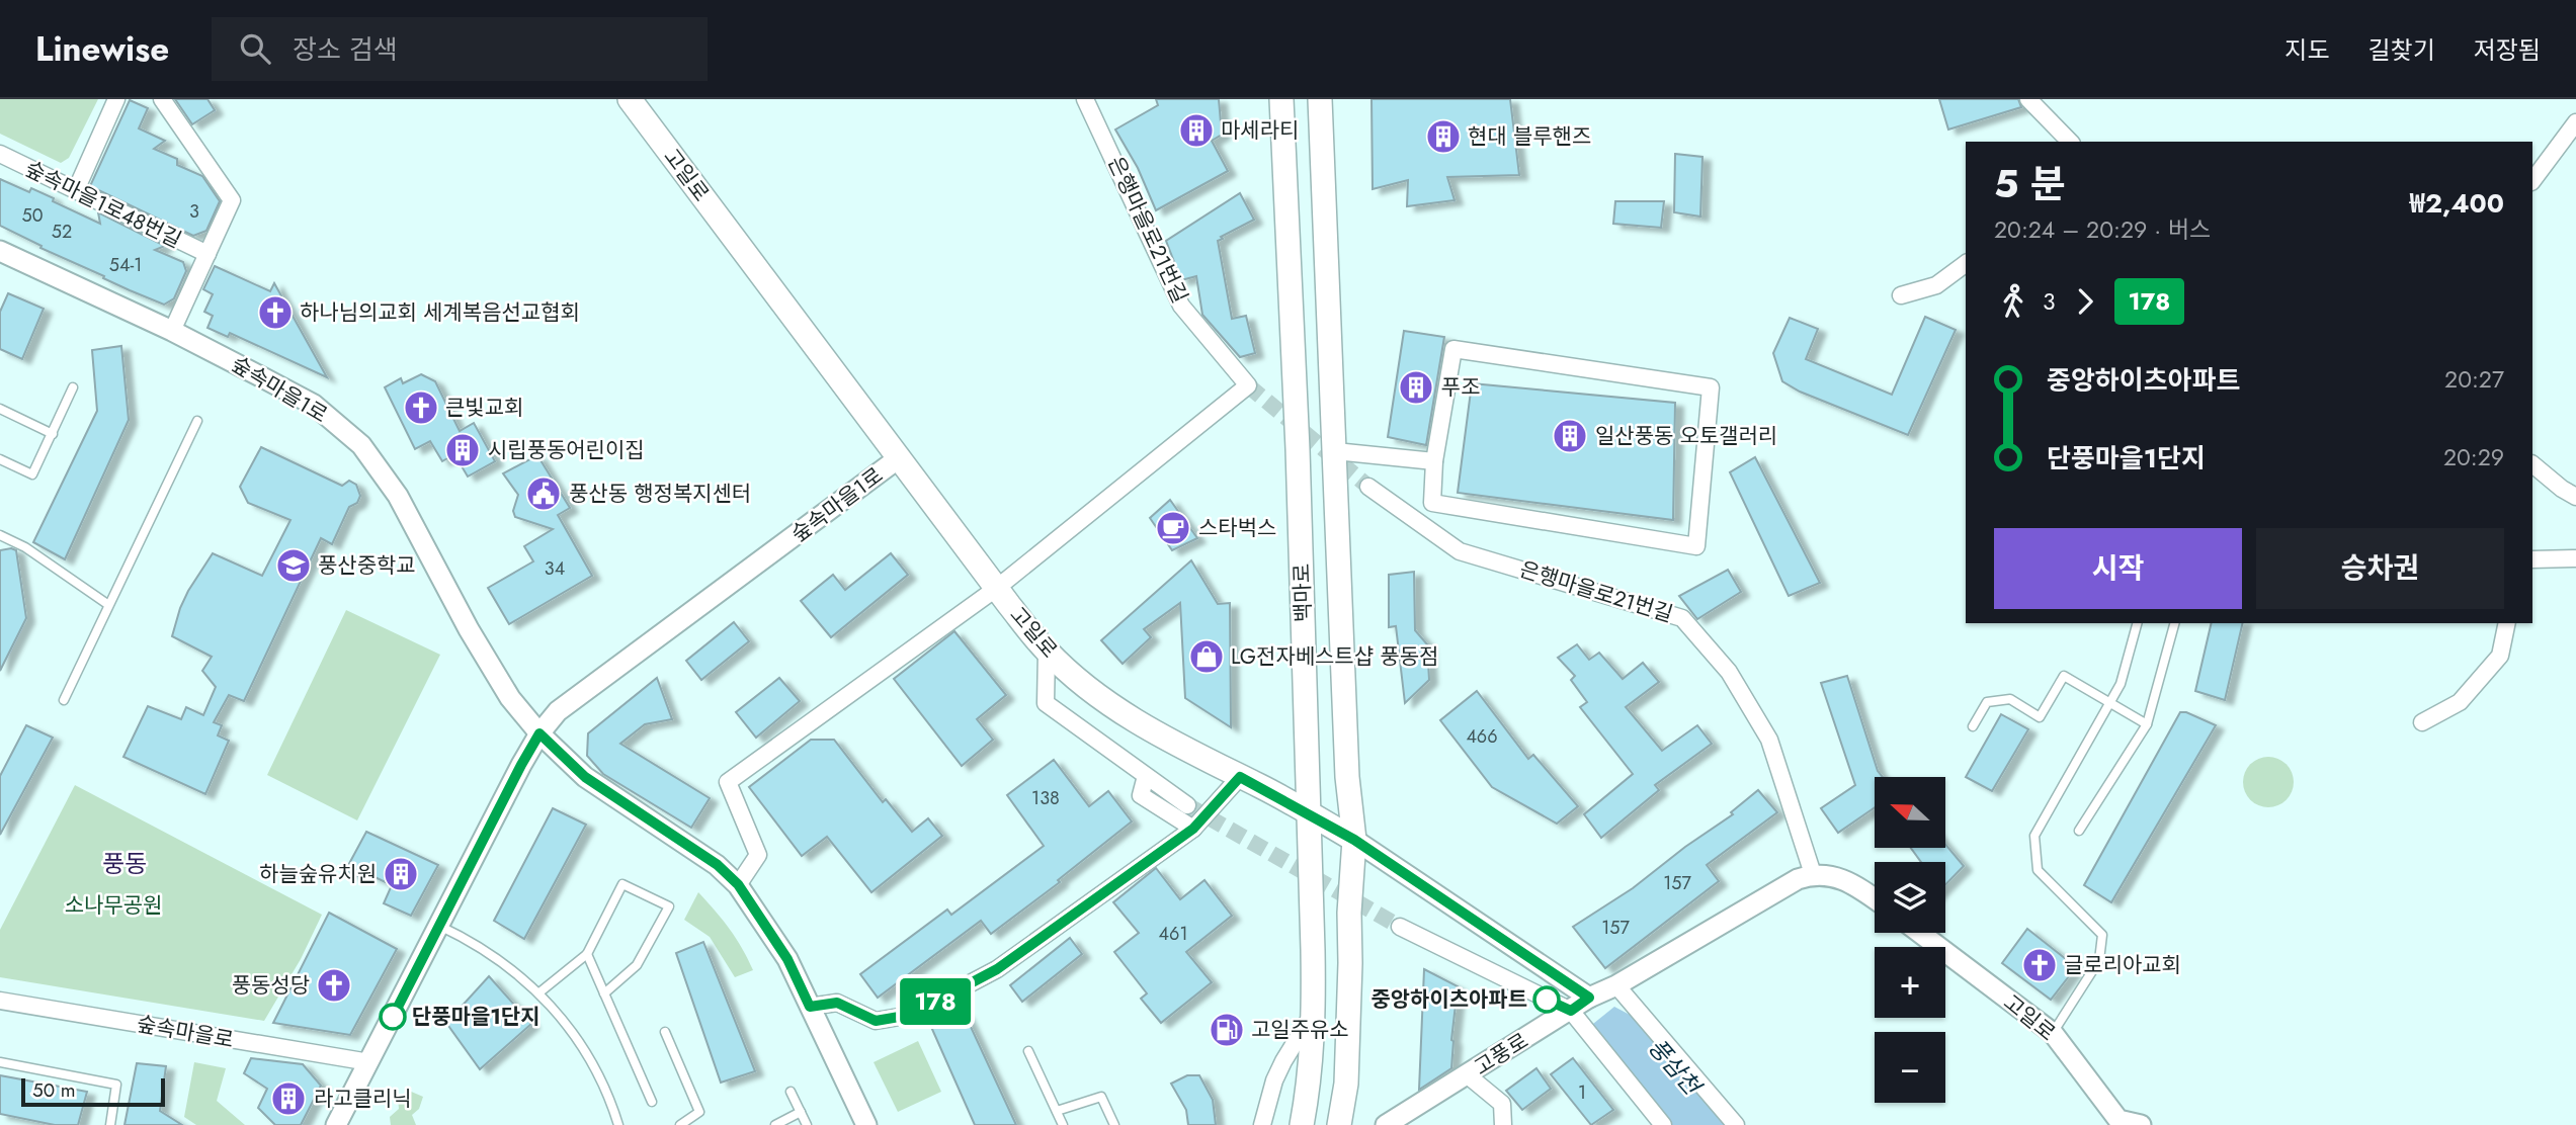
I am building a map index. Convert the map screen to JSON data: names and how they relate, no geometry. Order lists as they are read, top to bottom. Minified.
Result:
{"streets":{"main road":["고일로","백마로"],"street":["숲속마을1로48번길","은행마을로21번길","숲속마을1로","숲속마을로","고풍로"]},"crossings":[["고일로","은행마을로21번길"],["고일로","숲속마을1로"],["고일로","백마로"],["고일로","고풍로"],["숲속마을1로48번길","숲속마을1로"],["숲속마을1로","숲속마을로"]],"districts":["풍동"],"water":["풍삼천"],"parks":["소나무공원"],"places":{"building":["마세라티","현대 블루핸즈","푸조","일산풍동 오토갤러리","시립풍동어린이집","하늘숲유치원","라고클리닉"],"church":["하나님의교회 세계복음선교협회","큰빛교회","글로리아교회","풍동성당"],"public building":["풍산동 행정복지센터"],"cafe":["스타벅스"],"school or university":["풍산중학교"],"shop":["LG전자베스트샵 풍동점"],"other":["중앙하이츠아파트","단풍마을1단지"],"fuel station":["고일주유소"]},"lines":["bus line 178"],"house_numbers":["3","50","52","54-1","34","466","138","157","157","461","1"],"scale_bar":"50 m","north":"left","page":{"header":"Linewise","search":"장소 검색","nav":["지도","길찾기","저장됨"],"on_map":"178","heading":["5 분","20:24 – 20:29 · 버스","₩2,400"],"legs":["3","178"],"list":[{"name":"중앙하이츠아파트","value":"20:27"},{"name":"단풍마을1단지","value":"20:29"}],"buttons":["시작","승차권"],"map_buttons":["+","−"],"scale":"50 m"}}
